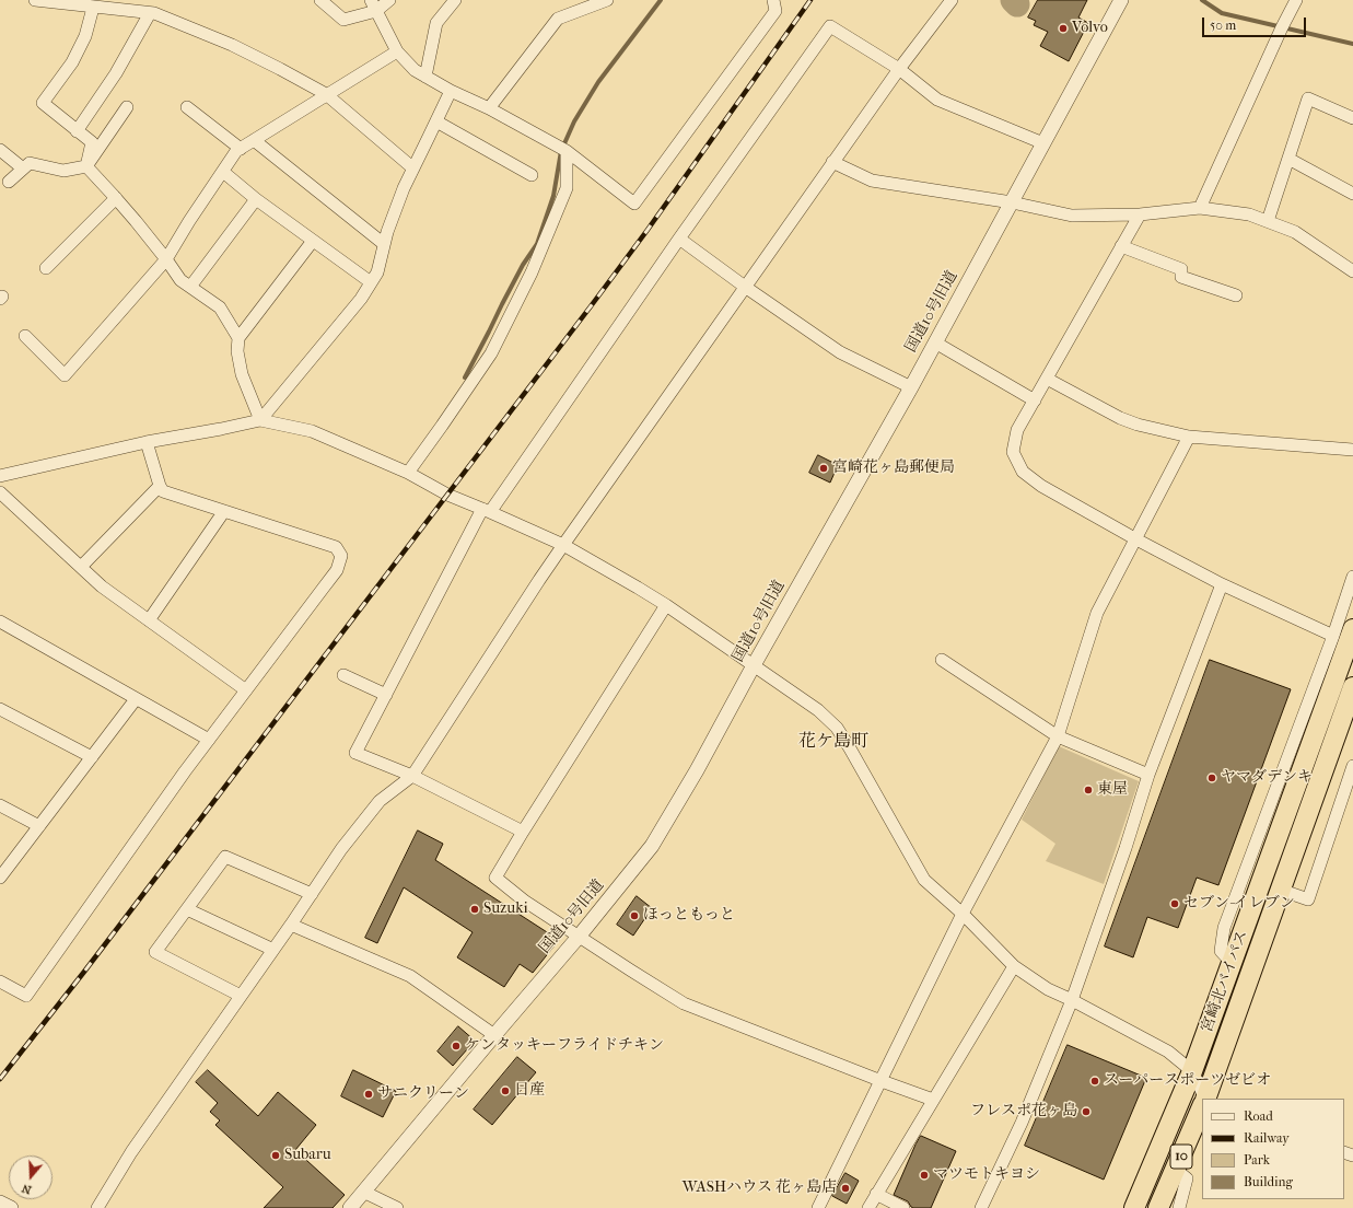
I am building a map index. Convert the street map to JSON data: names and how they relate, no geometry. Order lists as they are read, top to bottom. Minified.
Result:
{"streets":{"highway":["宮崎北バイパス","10"],"street":["国道10号旧道"]},"districts":["花ケ島町"],"places":["Volvo","宮崎花ヶ島郵便局","ヤマダデンキ","東屋","セブン-イレブン","Suzuki","ほっともっと","ケンタッキーフライドチキン","スーパースポーツゼビオ","日産","サニクリーン","フレスポ花ヶ島","Subaru","マツモトキヨシ","WASHハウス 花ヶ島店"],"legend":["Road","Railway","Park","Building"],"scale_bar":"50 m","north":"bottom"}
